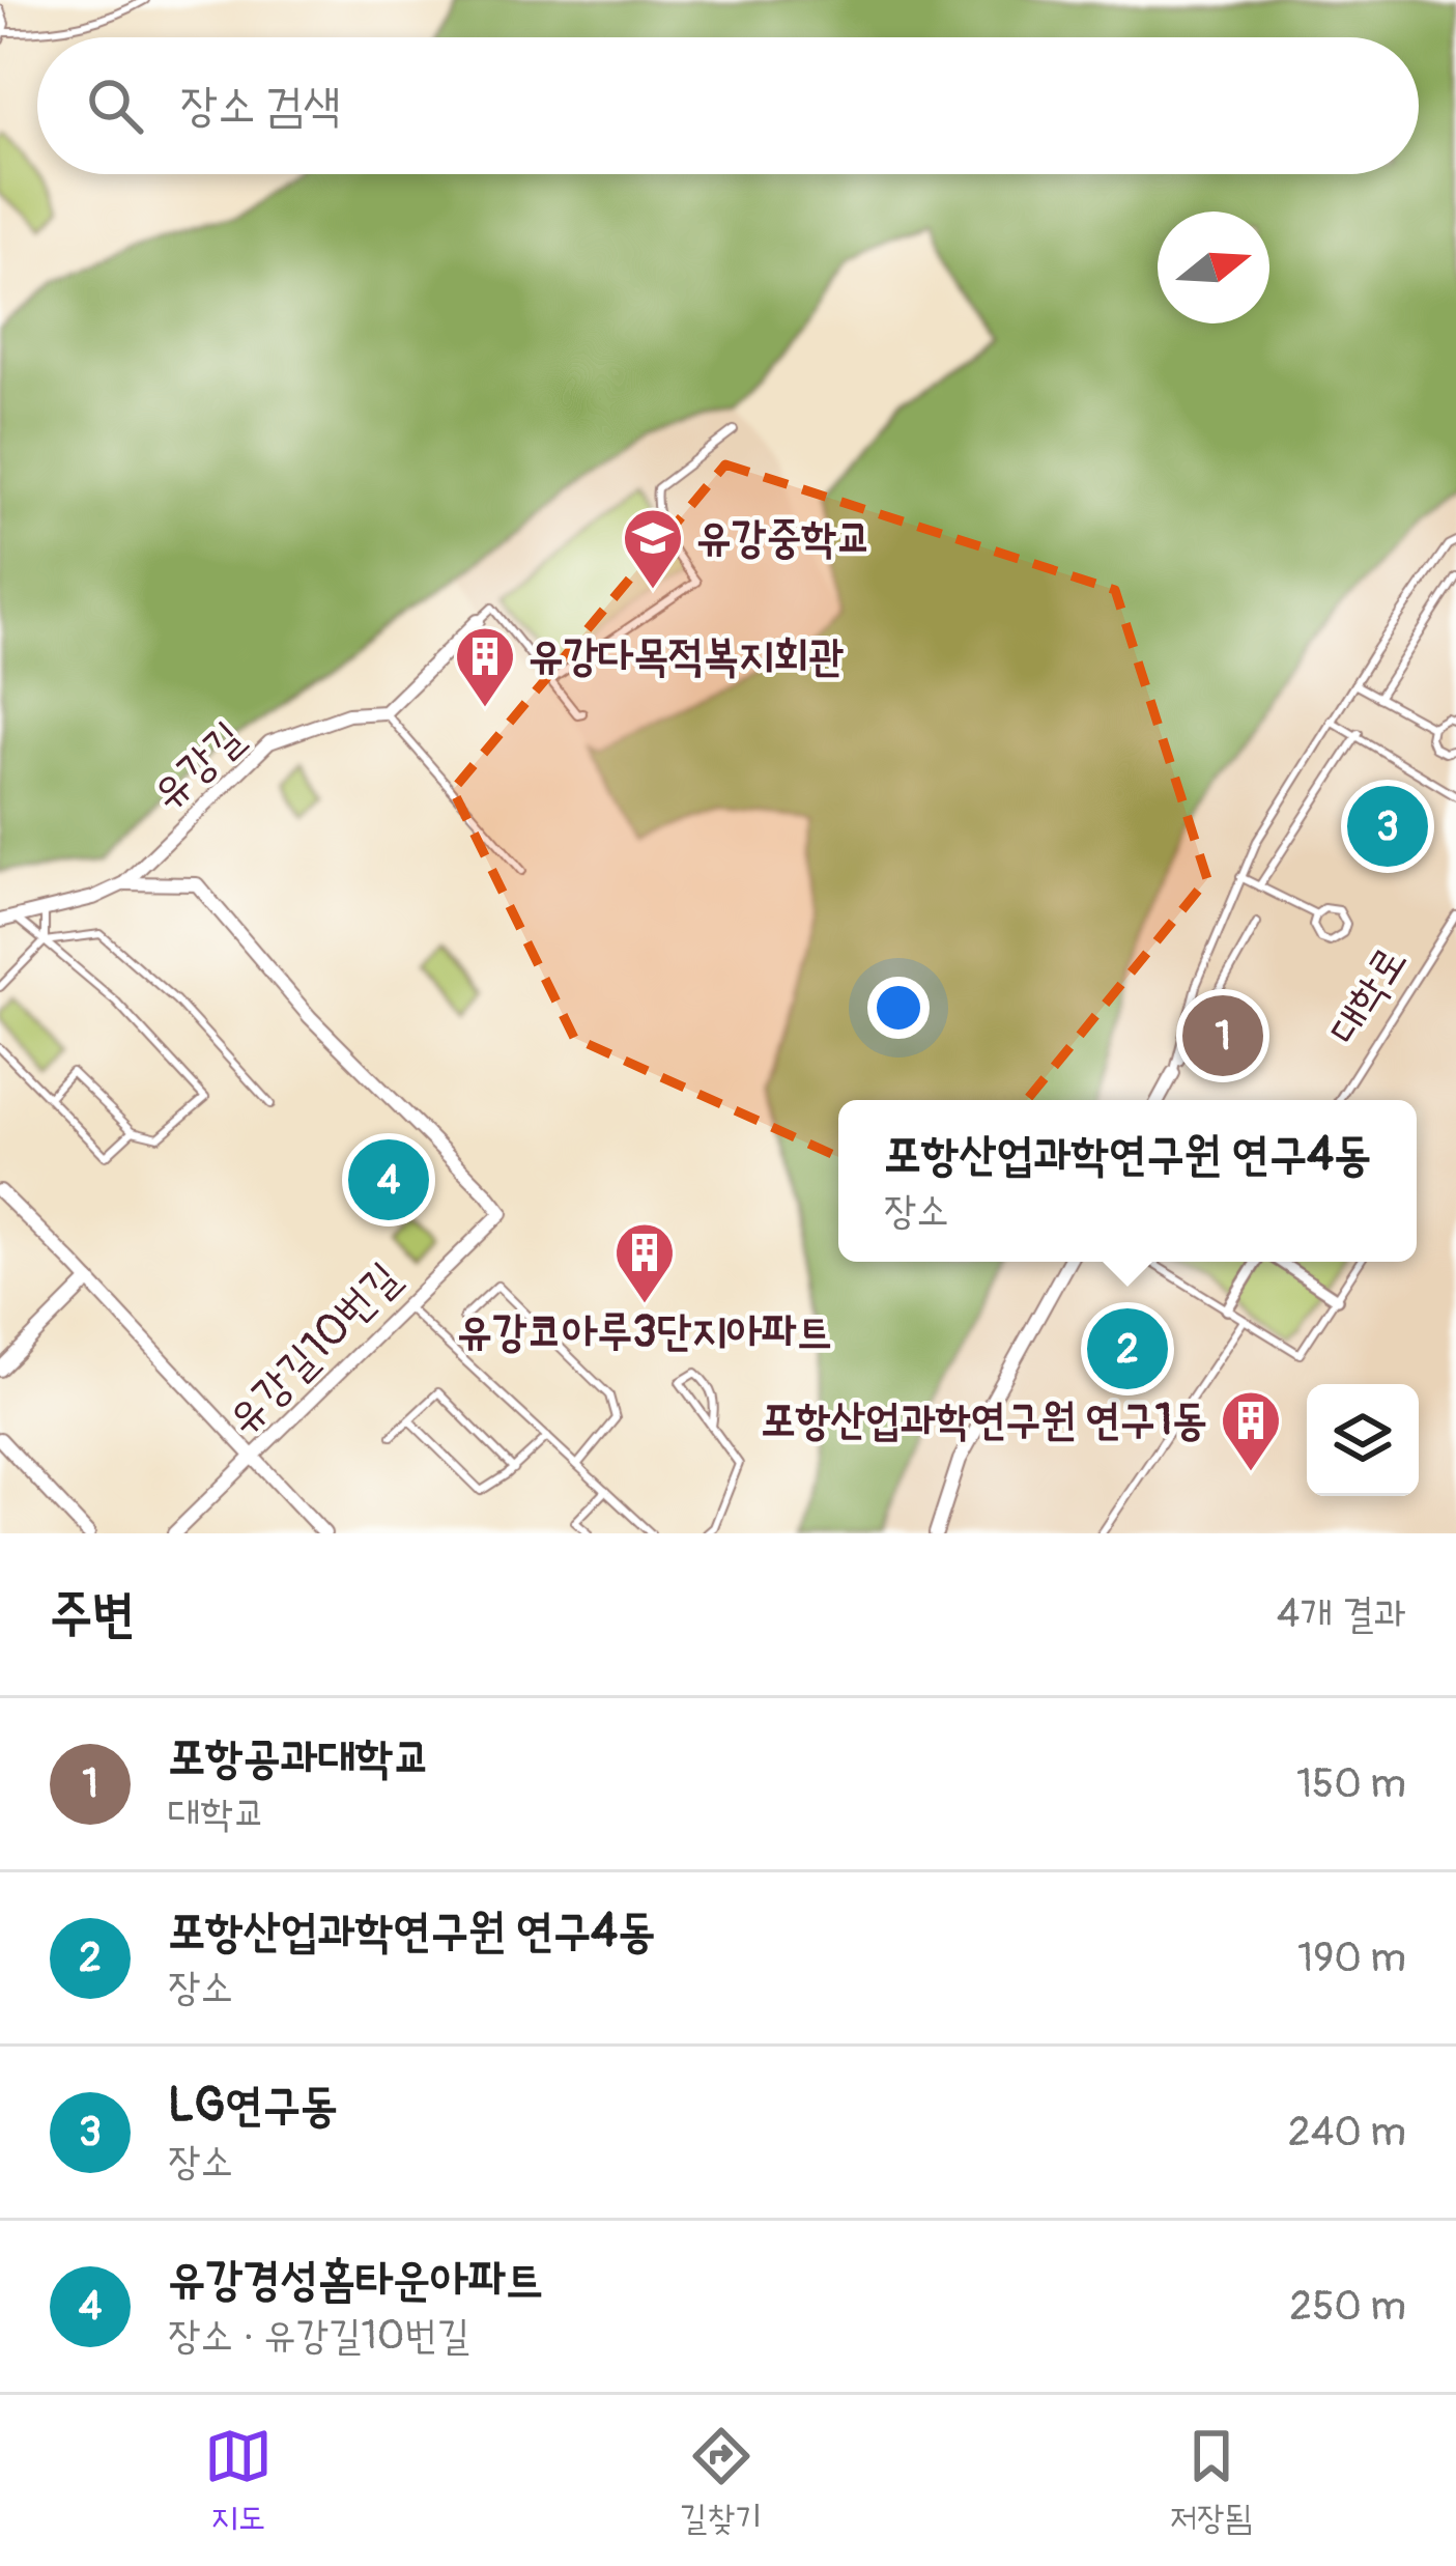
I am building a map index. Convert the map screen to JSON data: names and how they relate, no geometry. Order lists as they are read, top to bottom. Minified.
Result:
{"streets":{"street":["유강길","유강길10번길"],"lane":["대학로"]},"crossings":[["유강길","유강길10번길"]],"places":{"school or university":["유강중학교"],"building":["유강다목적복지회관","유강코아루3단지아파트","포항산업과학연구원 연구1동"]},"north":"right","page":{"search":"장소 검색","pins":["3","1","4","2"],"popup":["포항산업과학연구원 연구4동","장소"],"heading":["주변","4개 결과"],"list":[{"mark":"1","name":"포항공과대학교","note":"대학교","value":"150 m"},{"mark":"2","name":"포항산업과학연구원 연구4동","note":"장소","value":"190 m"},{"mark":"3","name":"LG연구동","note":"장소","value":"240 m"},{"mark":"4","name":"유강경성홈타운아파트","note":"장소 · 유강길10번길","value":"250 m"}],"nav":["지도","길찾기","저장됨"]}}
